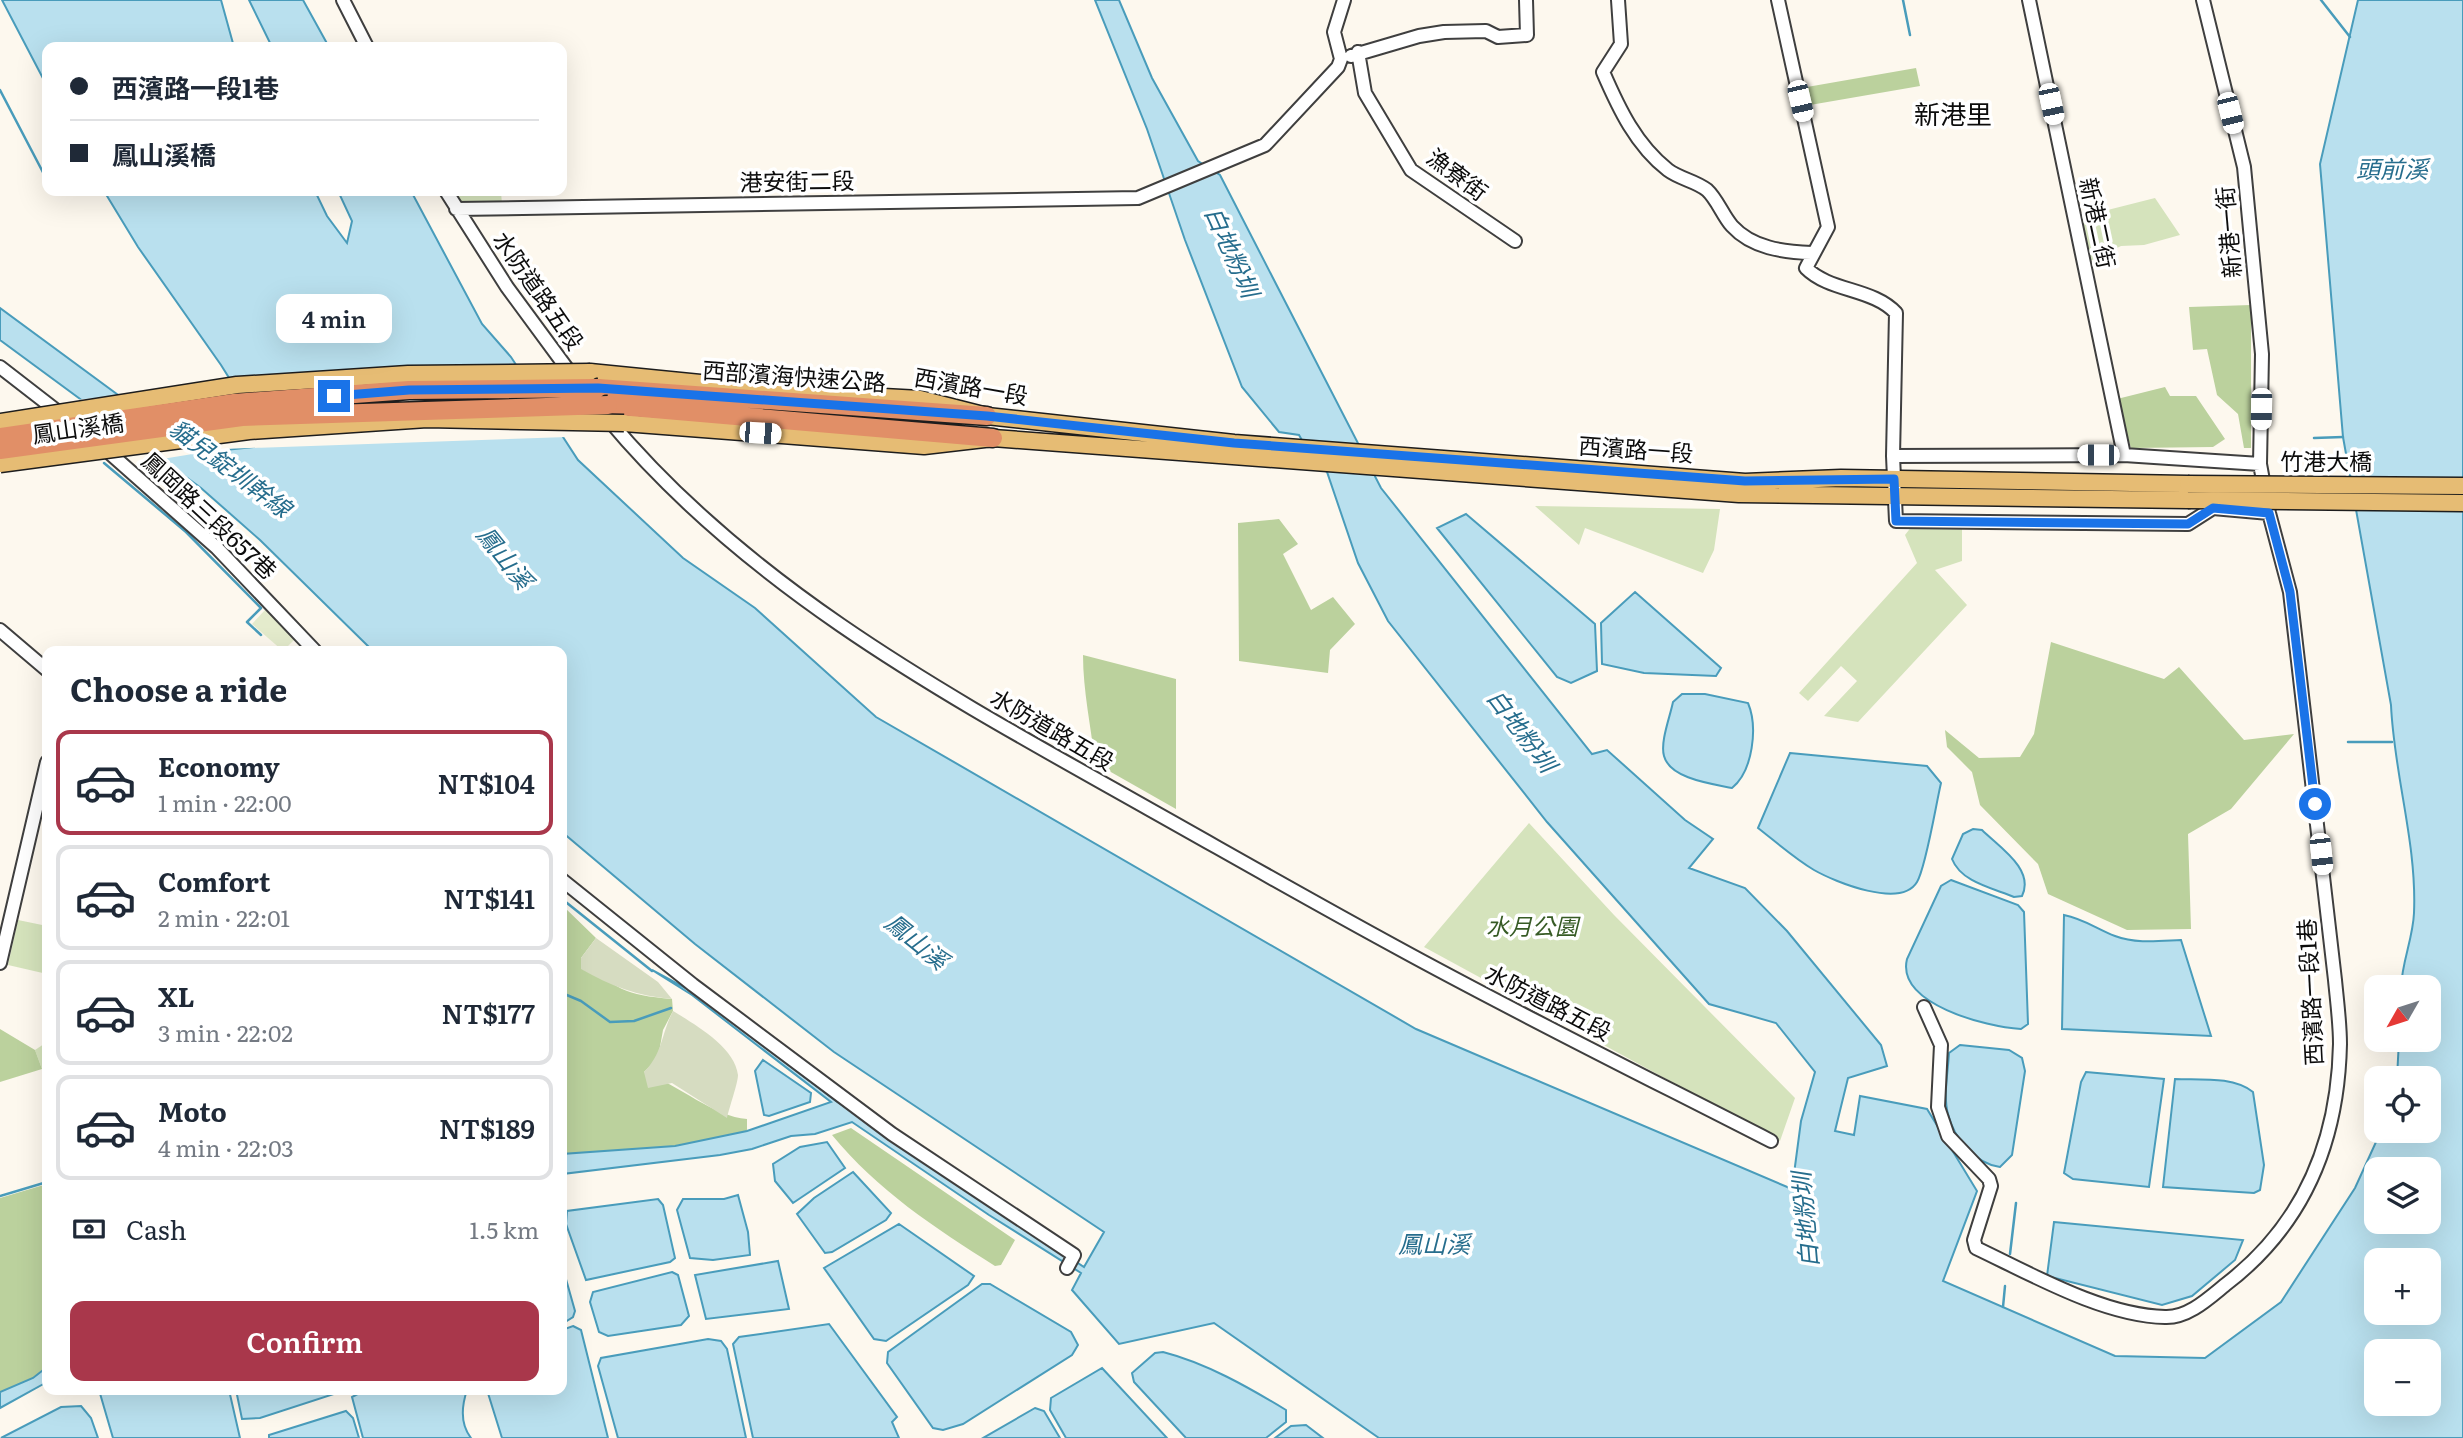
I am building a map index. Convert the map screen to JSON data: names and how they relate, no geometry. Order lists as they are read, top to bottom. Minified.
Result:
{"streets":{"highway":["西部濱海快速公路","鳳山溪橋"],"main road":["西濱路一段","竹港大橋"],"street":["漁寮街","港安街二段","新港二街","新港一街","水防道路五段","鳳岡路三段657巷","西濱路一段1巷"]},"crossings":[["港安街二段","水防道路五段"],["新港一街","西濱路一段1巷"],["西部濱海快速公路","西濱路一段"],["西部濱海快速公路","鳳山溪橋"],["西濱路一段","鳳山溪橋"],["西濱路一段","竹港大橋"]],"districts":["新港里"],"water":["頭前溪","白地粉圳","貓兒錠圳幹線","鳳山溪"],"parks":["水月公園"],"north":"bottom left","page":{"banner":["西濱路一段1巷","鳳山溪橋"],"bubble":"4 min","heading":"Choose a ride","list":[{"name":"Economy","note":"1 min · 22:00","value":"NT$104"},{"name":"Comfort","note":"2 min · 22:01","value":"NT$141"},{"name":"XL","note":"3 min · 22:02","value":"NT$177"},{"name":"Moto","note":"4 min · 22:03","value":"NT$189"}],"map_buttons":["+","−"],"pay":["Cash","1.5 km"],"buttons":"Confirm"}}
